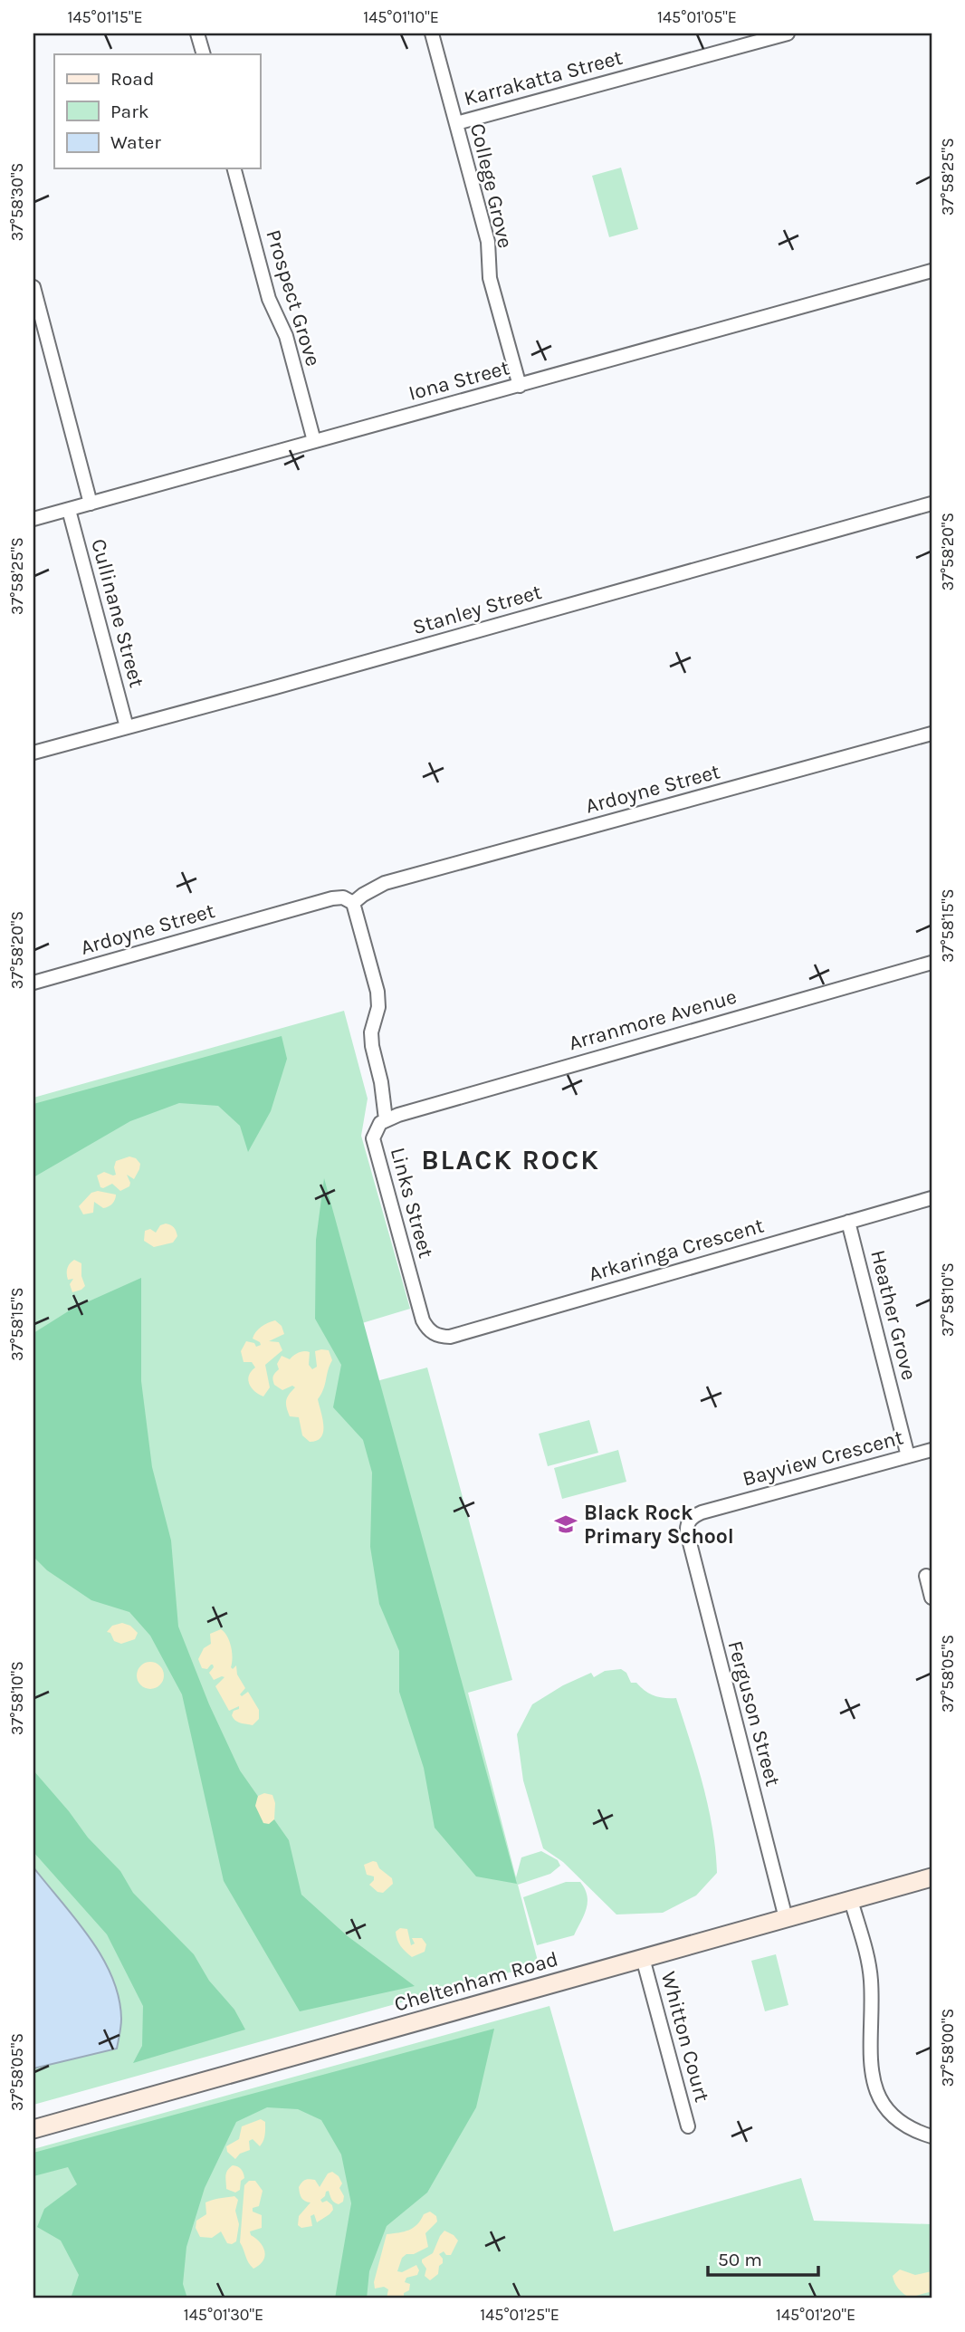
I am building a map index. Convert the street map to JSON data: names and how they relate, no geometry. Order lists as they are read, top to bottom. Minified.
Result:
{"streets":{"street":["Karrakatta Street","College Grove","Prospect Grove","Iona Street","Stanley Street","Cullinane Street","Ardoyne Street","Arranmore Avenue","Links Street","Arkaringa Crescent","Heather Grove","Bayview Crescent","Ferguson Street","Cheltenham Road","Whitton Court"]},"crossings":[["Karrakatta Street","College Grove"],["College Grove","Iona Street"],["Prospect Grove","Iona Street"],["Iona Street","Cullinane Street"],["Stanley Street","Cullinane Street"],["Arranmore Avenue","Links Street"],["Links Street","Arkaringa Crescent"],["Arkaringa Crescent","Heather Grove"],["Heather Grove","Bayview Crescent"],["Bayview Crescent","Ferguson Street"],["Ferguson Street","Cheltenham Road"],["Cheltenham Road","Whitton Court"]],"districts":["BLACK ROCK"],"places":{"school or university":["Black Rock Primary School"]},"legend":["Road","Park","Water"],"scale_bar":"50 m","coordinates":["145°01'15\"E","145°01'10\"E","145°01'05\"E","37°58'25\"S","37°58'30\"S","37°58'20\"S","37°58'15\"S","37°58'10\"S","37°58'05\"S","37°58'00\"S","145°01'30\"E","145°01'25\"E","145°01'20\"E"]}
